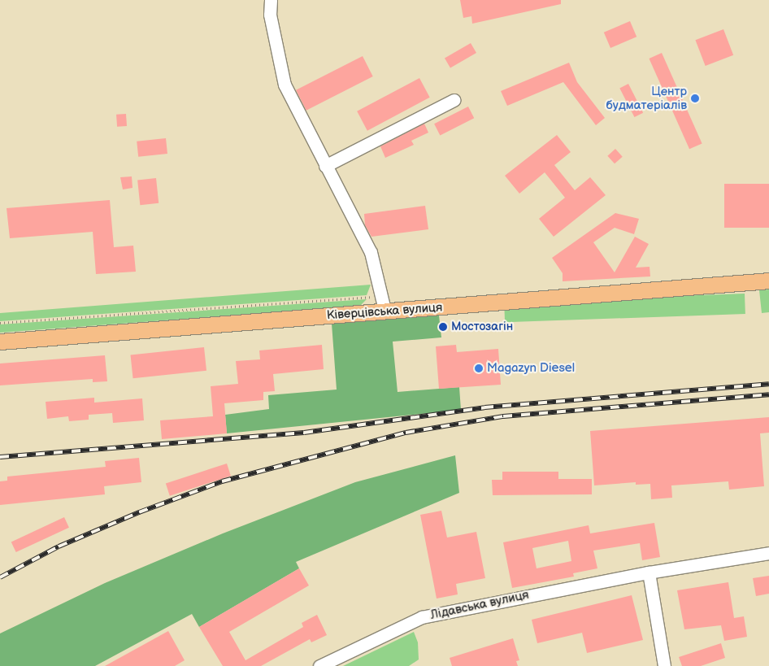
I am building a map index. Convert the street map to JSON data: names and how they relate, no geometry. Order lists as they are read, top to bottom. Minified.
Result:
{"streets":{"main road":["Ківерцівська вулиця"],"street":["Лідавська вулиця"]},"places":["Центр будматеріалів","Мостозагін","Magazyn Diesel"]}
